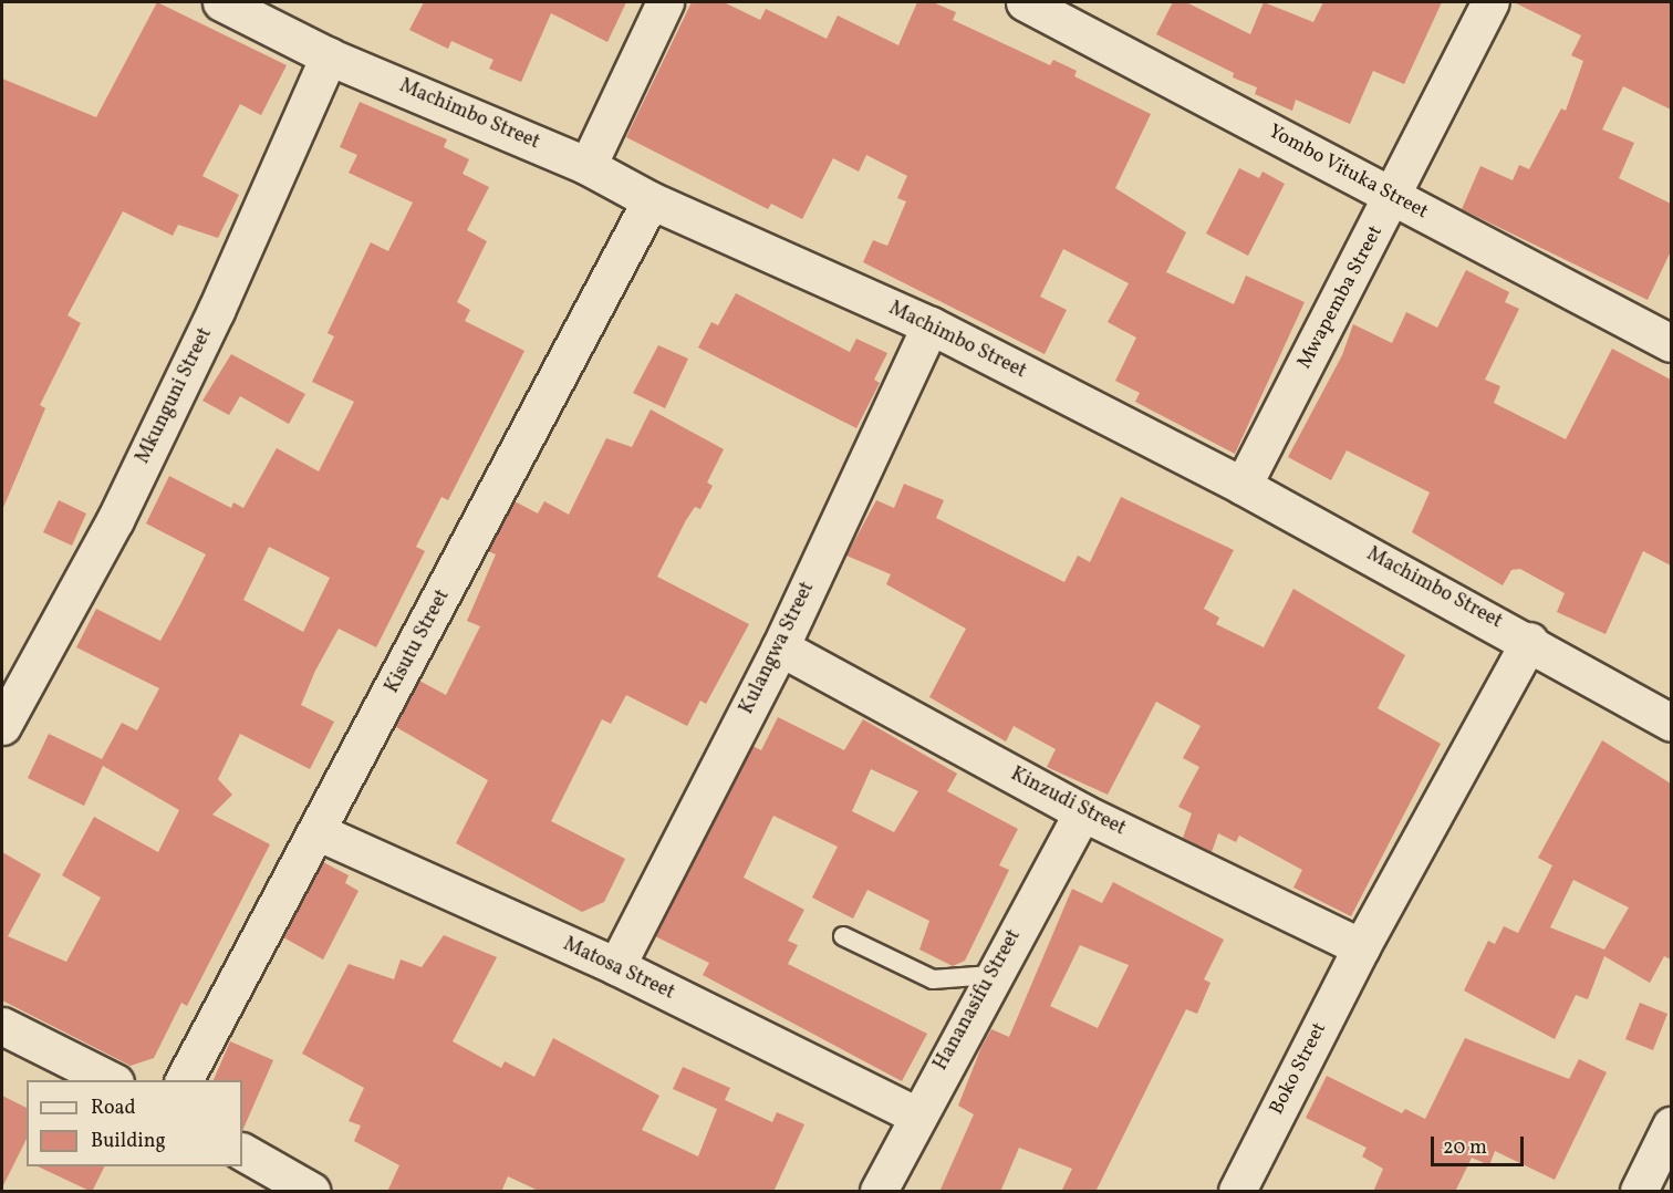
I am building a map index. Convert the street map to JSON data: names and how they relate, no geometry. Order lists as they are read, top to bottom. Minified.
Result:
{"streets":{"street":["Machimbo Street","Yombo Vituka Street","Mwapemba Street","Mkunguni Street","Kisutu Street","Kulangwa Street","Kinzudi Street","Matosa Street","Hananasifu Street","Boko Street"]},"crossings":[["Machimbo Street","Mwapemba Street"],["Machimbo Street","Mkunguni Street"],["Machimbo Street","Kisutu Street"],["Machimbo Street","Kulangwa Street"],["Machimbo Street","Boko Street"],["Yombo Vituka Street","Mwapemba Street"],["Kisutu Street","Matosa Street"],["Kulangwa Street","Kinzudi Street"],["Kulangwa Street","Matosa Street"],["Kinzudi Street","Hananasifu Street"],["Kinzudi Street","Boko Street"],["Matosa Street","Hananasifu Street"]],"legend":["Road","Building"],"scale_bar":"20 m"}
